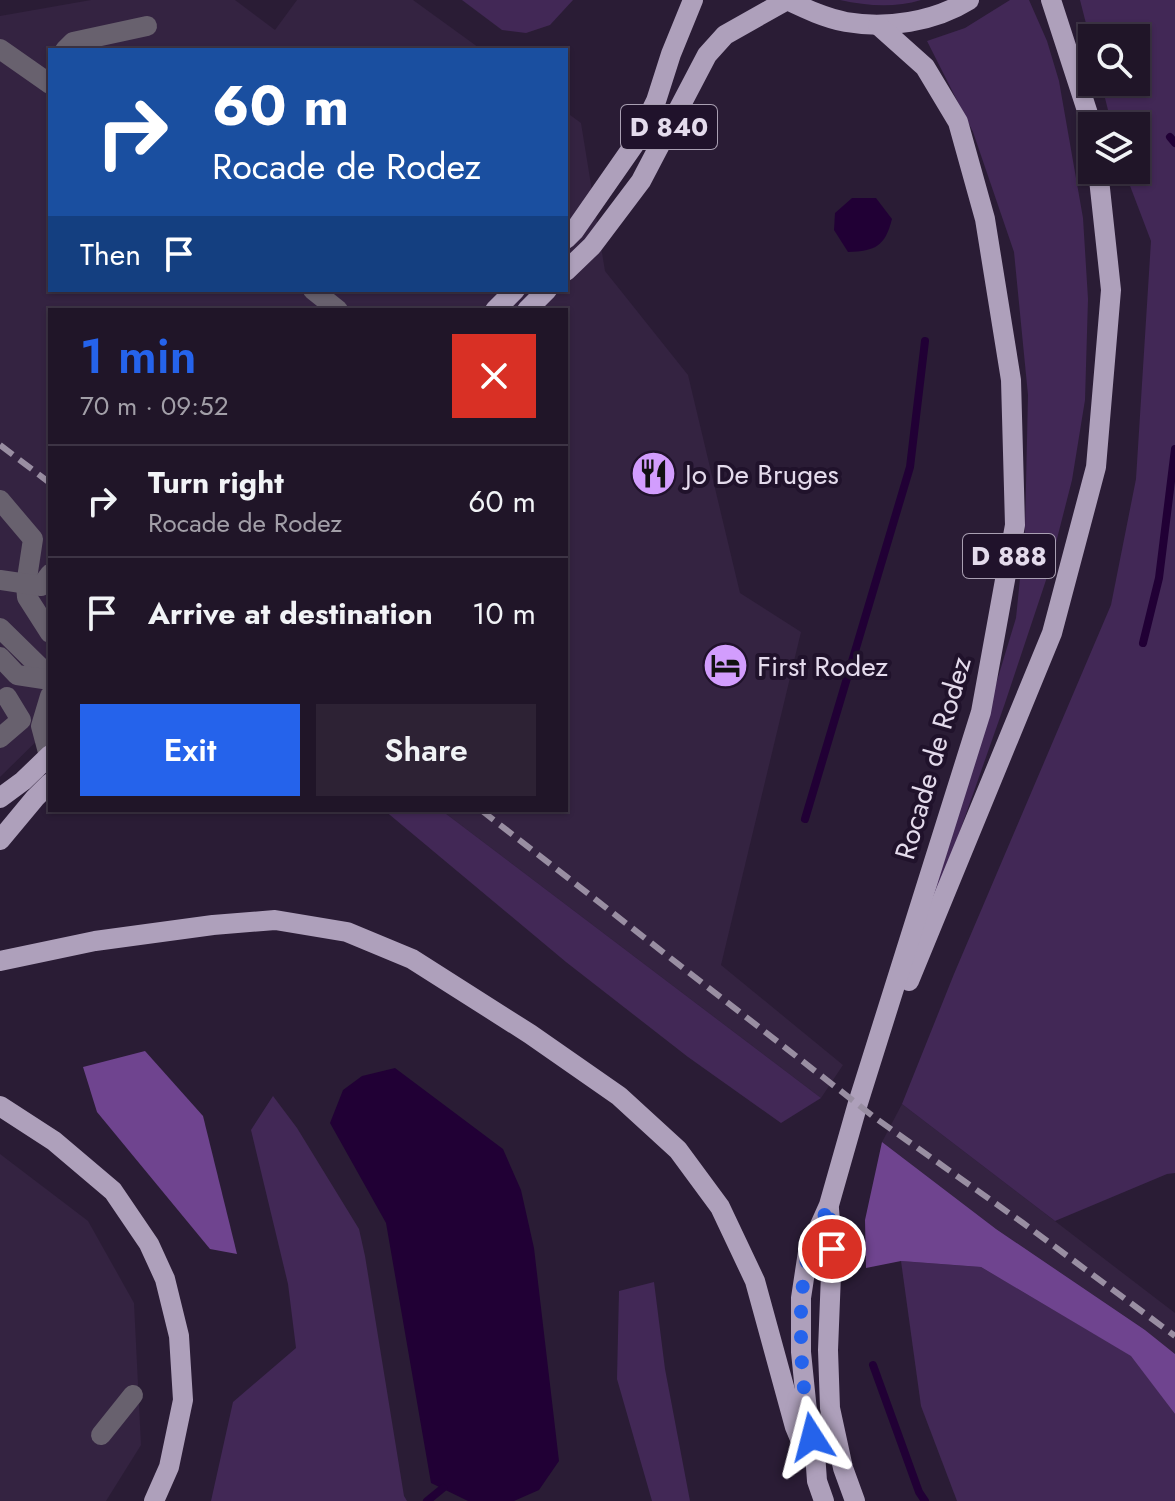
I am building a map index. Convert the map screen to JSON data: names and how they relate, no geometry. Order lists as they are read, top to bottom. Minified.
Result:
{"streets":{"main road":["D 840","D 888","Rocade de Rodez"]},"places":{"restaurant":["Jo De Bruges"],"hotel":["First Rodez"]},"page":{"turn":["60 m","Rocade de Rodez"],"then":"Then","heading":["1 min","70 m · 09:52"],"list":[{"name":"Turn right","note":"Rocade de Rodez","value":"60 m"},{"name":"Arrive at destination","value":"10 m"}],"buttons":["Exit","Share"]}}
